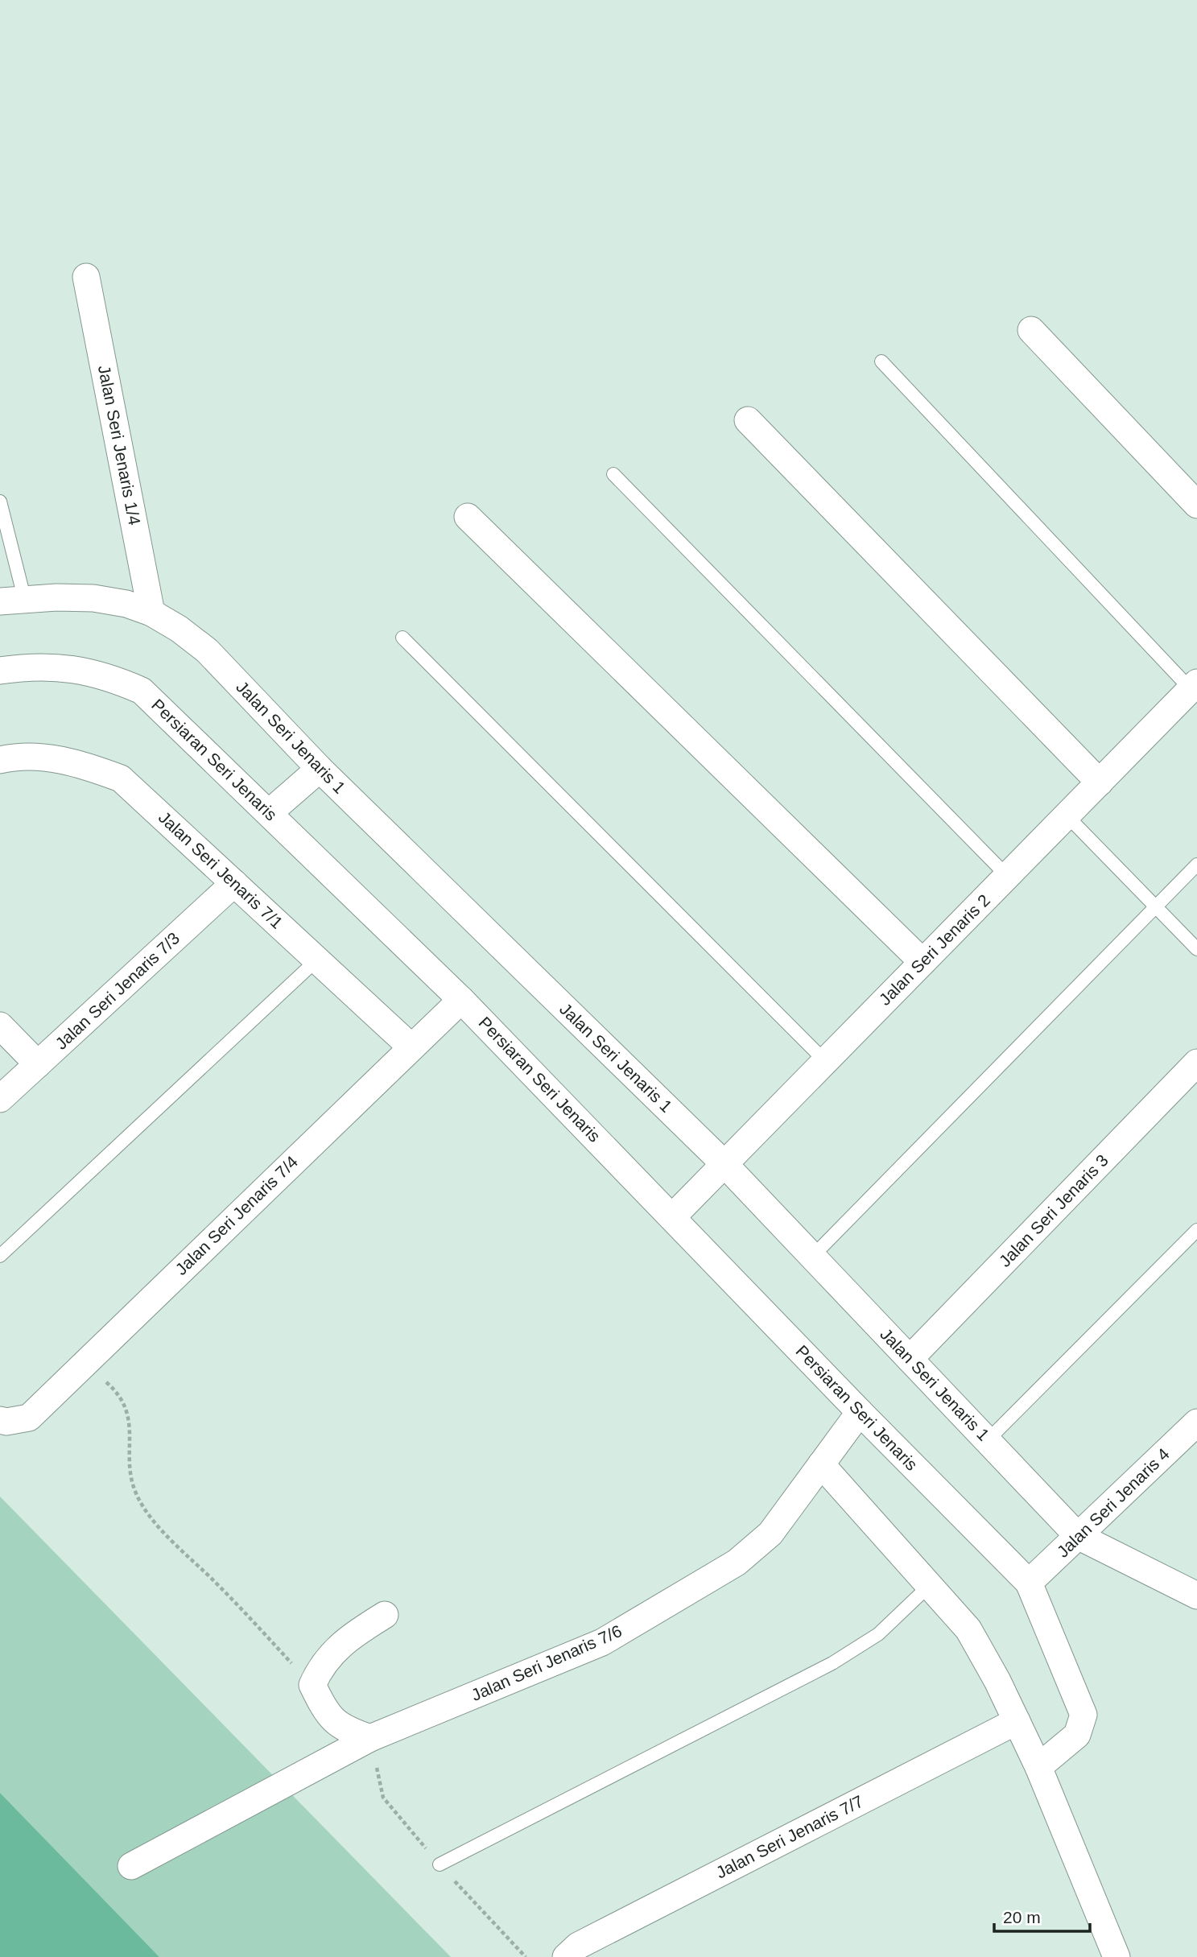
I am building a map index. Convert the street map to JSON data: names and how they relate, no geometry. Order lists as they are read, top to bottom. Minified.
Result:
{"streets":{"street":["Jalan Seri Jenaris 1/4","Jalan Seri Jenaris 1","Persiaran Seri Jenaris","Jalan Seri Jenaris 7/1","Jalan Seri Jenaris 2","Jalan Seri Jenaris 7/3","Jalan Seri Jenaris 3","Jalan Seri Jenaris 7/4","Jalan Seri Jenaris 4","Jalan Seri Jenaris 7/6","Jalan Seri Jenaris 7/7"]},"crossings":[["Jalan Seri Jenaris 1/4","Jalan Seri Jenaris 1"],["Jalan Seri Jenaris 1","Jalan Seri Jenaris 2"],["Jalan Seri Jenaris 1","Jalan Seri Jenaris 3"],["Jalan Seri Jenaris 1","Jalan Seri Jenaris 4"],["Persiaran Seri Jenaris","Jalan Seri Jenaris 2"],["Persiaran Seri Jenaris","Jalan Seri Jenaris 7/4"],["Persiaran Seri Jenaris","Jalan Seri Jenaris 4"],["Persiaran Seri Jenaris","Jalan Seri Jenaris 7/6"],["Jalan Seri Jenaris 7/1","Jalan Seri Jenaris 7/3"],["Jalan Seri Jenaris 7/1","Jalan Seri Jenaris 7/4"]],"scale_bar":"20 m"}
